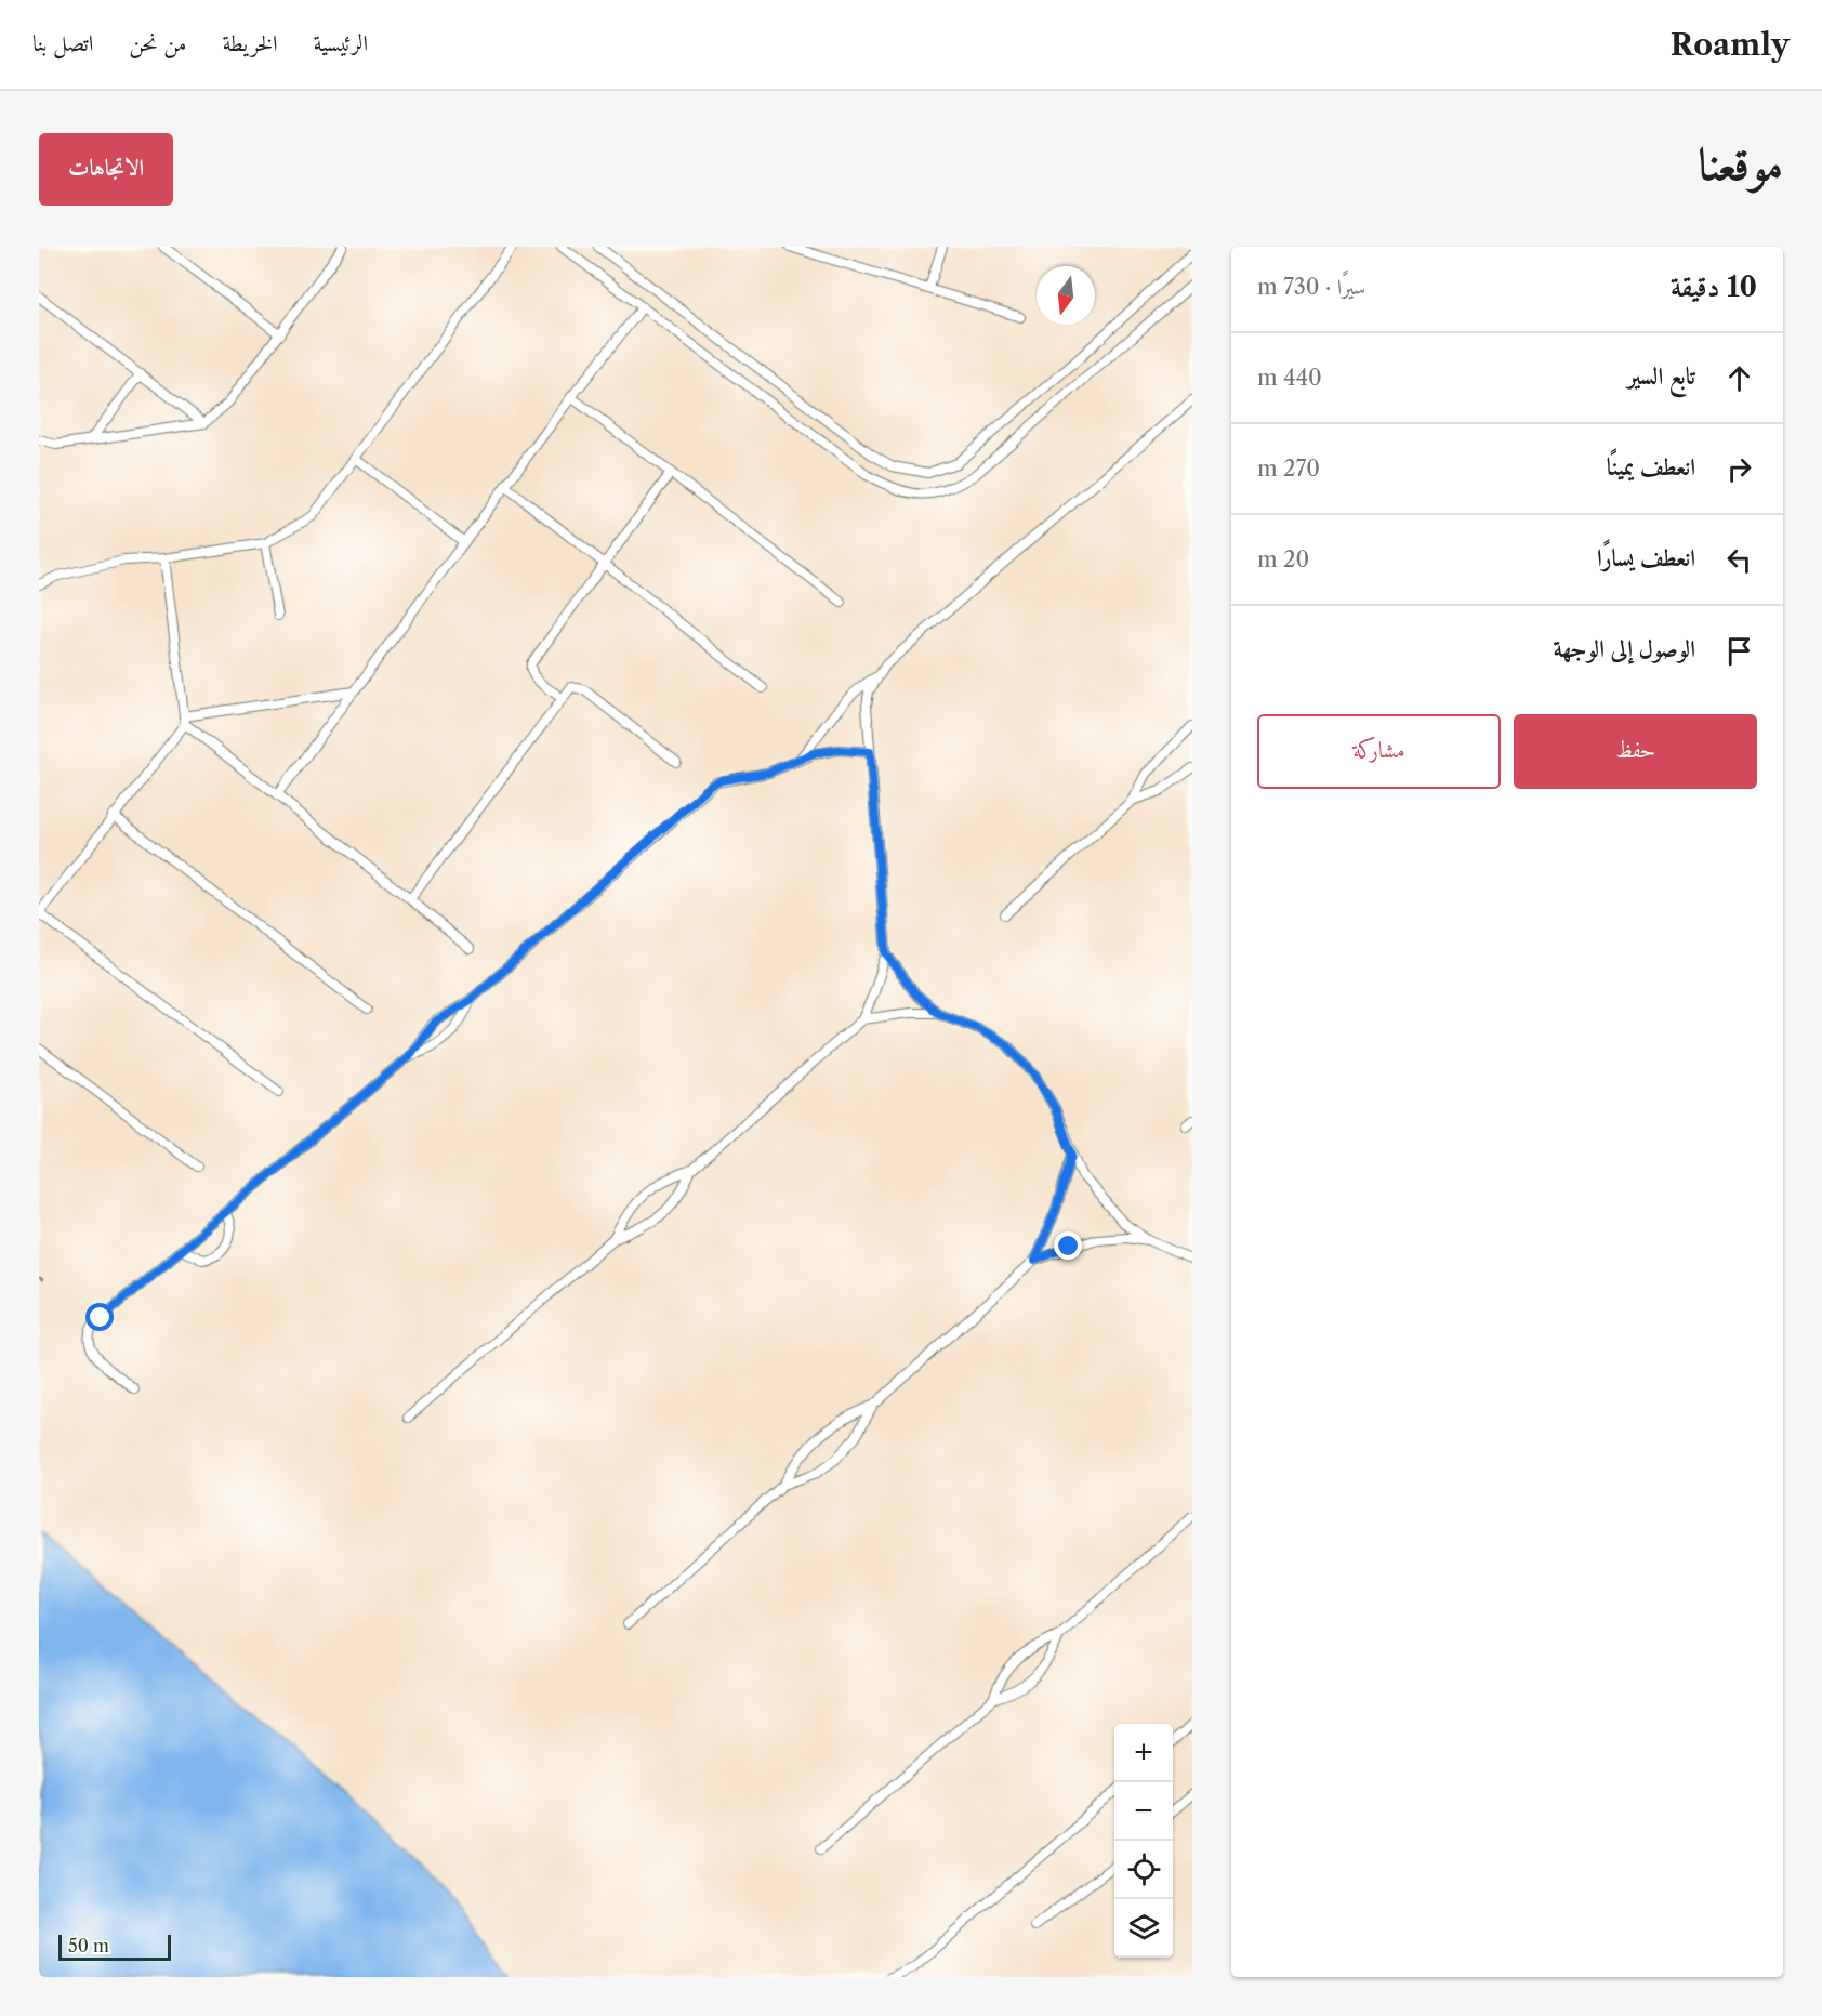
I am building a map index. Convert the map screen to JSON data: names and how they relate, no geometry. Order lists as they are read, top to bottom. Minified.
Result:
{"scale_bar":"50 m","north":"bottom","page":{"header":"Roamly","nav":["الرئيسية","الخريطة","من نحن","اتصل بنا"],"title":"موقعنا","buttons":["الاتجاهات",["حفظ","مشاركة"]],"heading":["10 دقيقة","سيرًا · 730 m"],"list":[["تابع السير","440 m"],["انعطف يمينًا","270 m"],["انعطف يسارًا","20 m"],"الوصول إلى الوجهة"],"map_buttons":["+","−"],"scale":"50 m"}}
